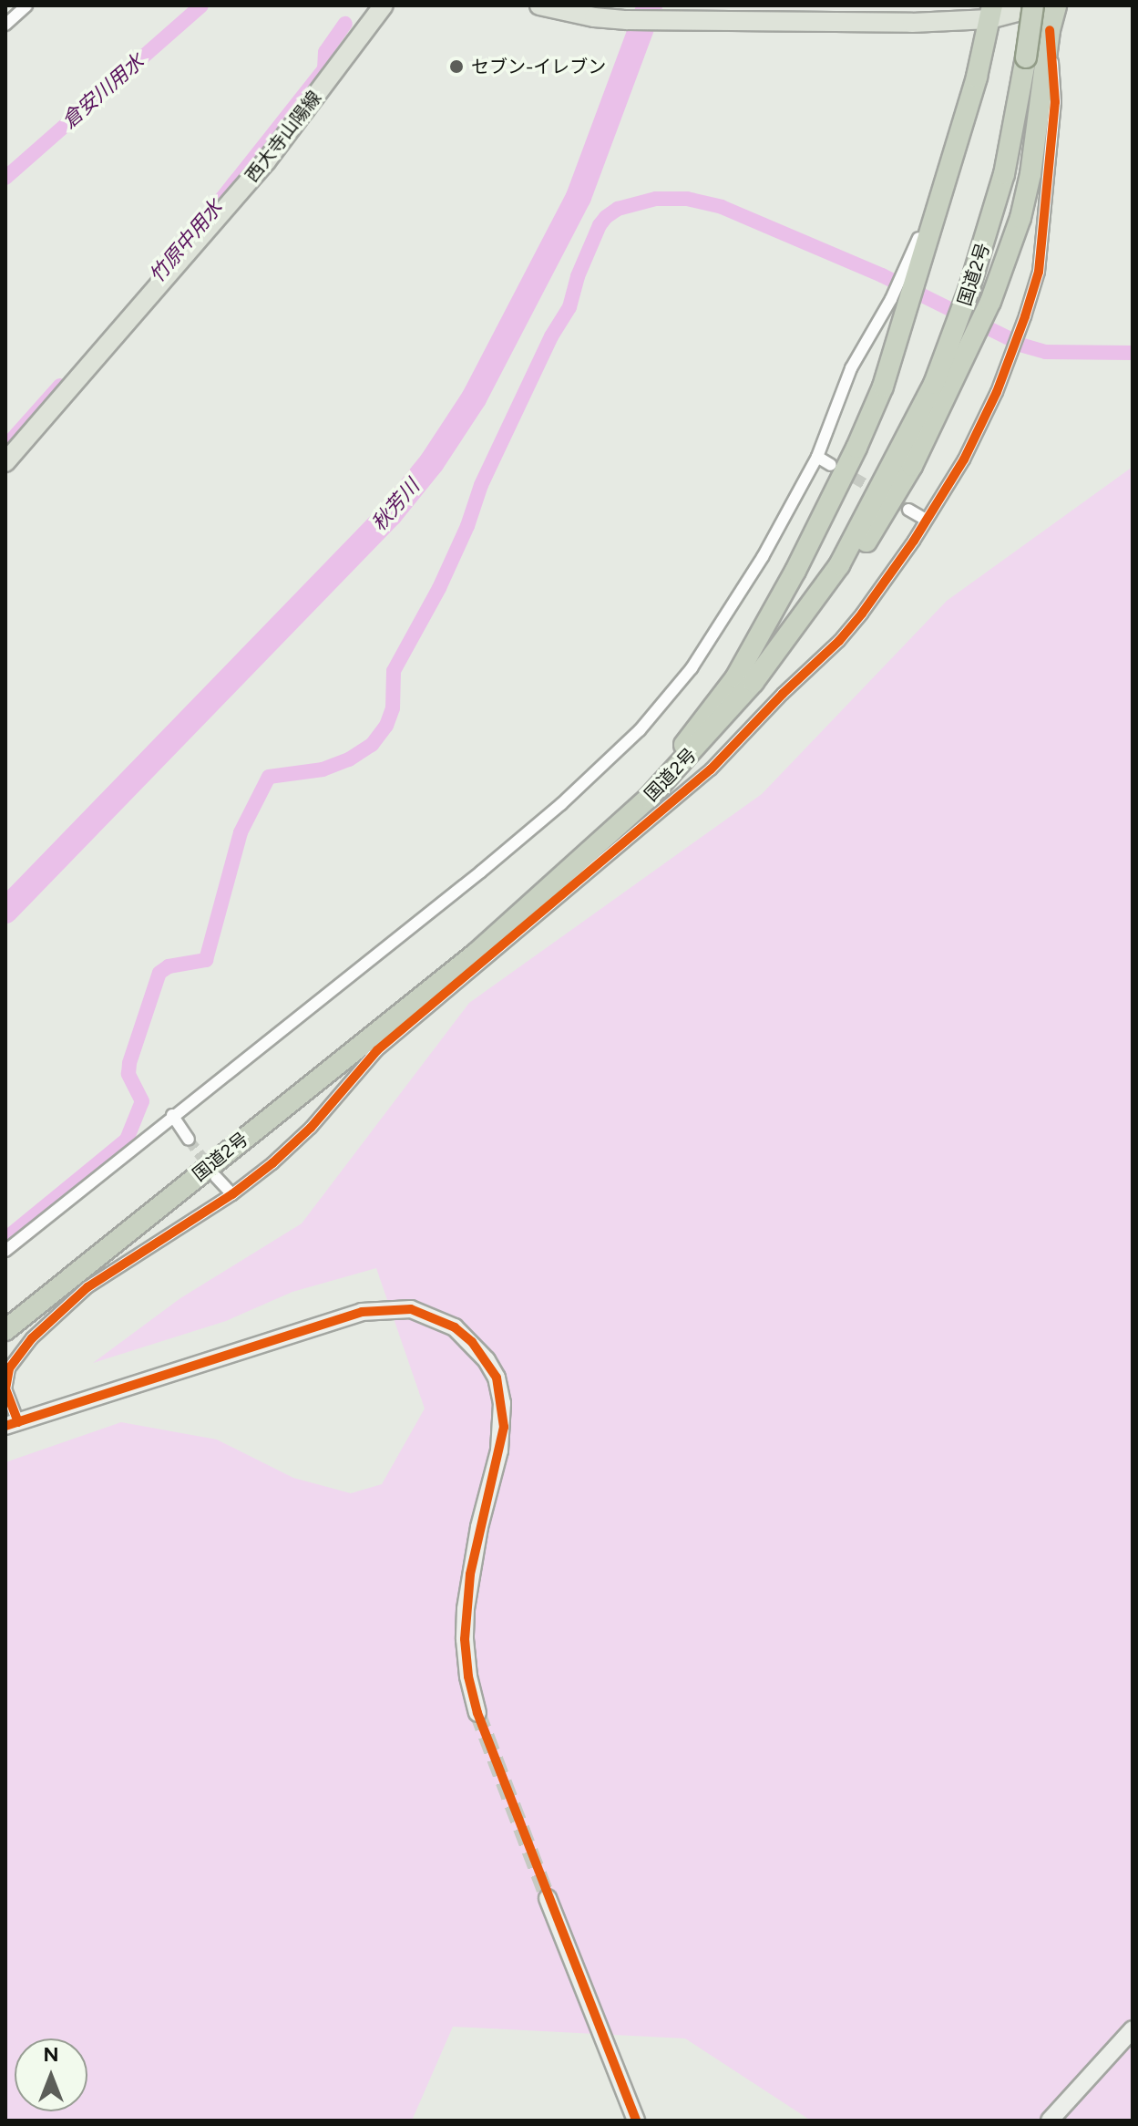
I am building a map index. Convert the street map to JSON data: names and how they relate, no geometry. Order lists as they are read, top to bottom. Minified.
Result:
{"streets":{"highway":["国道2号"],"main road":["西大寺山陽線"]},"water":["倉安川用水","竹原中用水","秋芳川"],"places":["セブン-イレブン"],"north":"top"}
